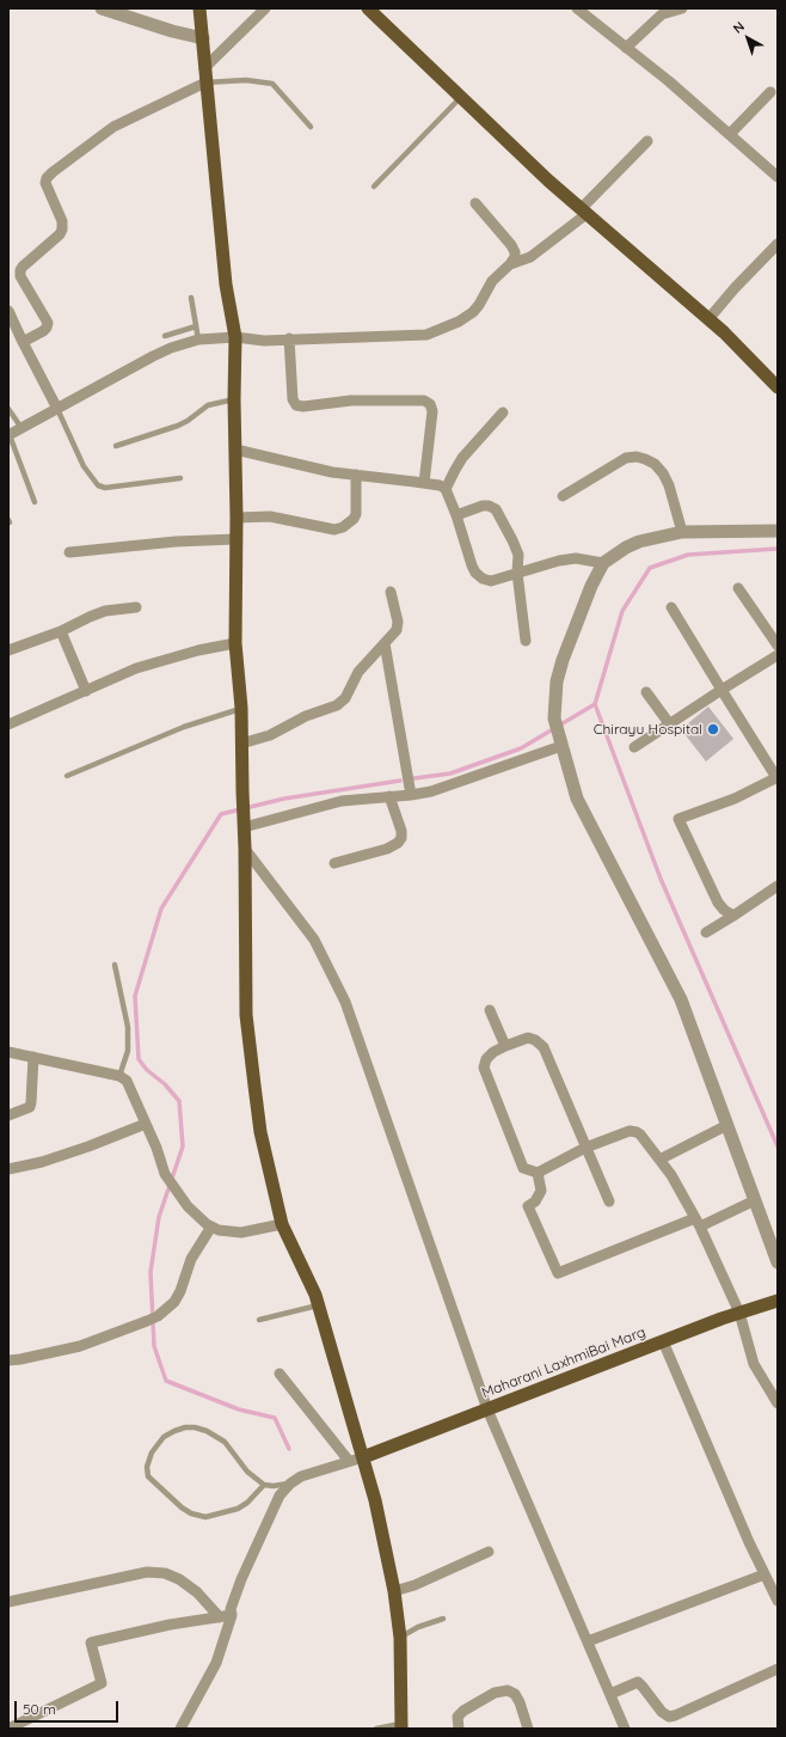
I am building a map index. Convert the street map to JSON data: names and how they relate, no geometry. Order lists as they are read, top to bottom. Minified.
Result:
{"streets":{"main road":["Maharani LaxhmiBai Marg"]},"places":["Chirayu Hospital"],"scale_bar":"50 m","north":"top left"}
